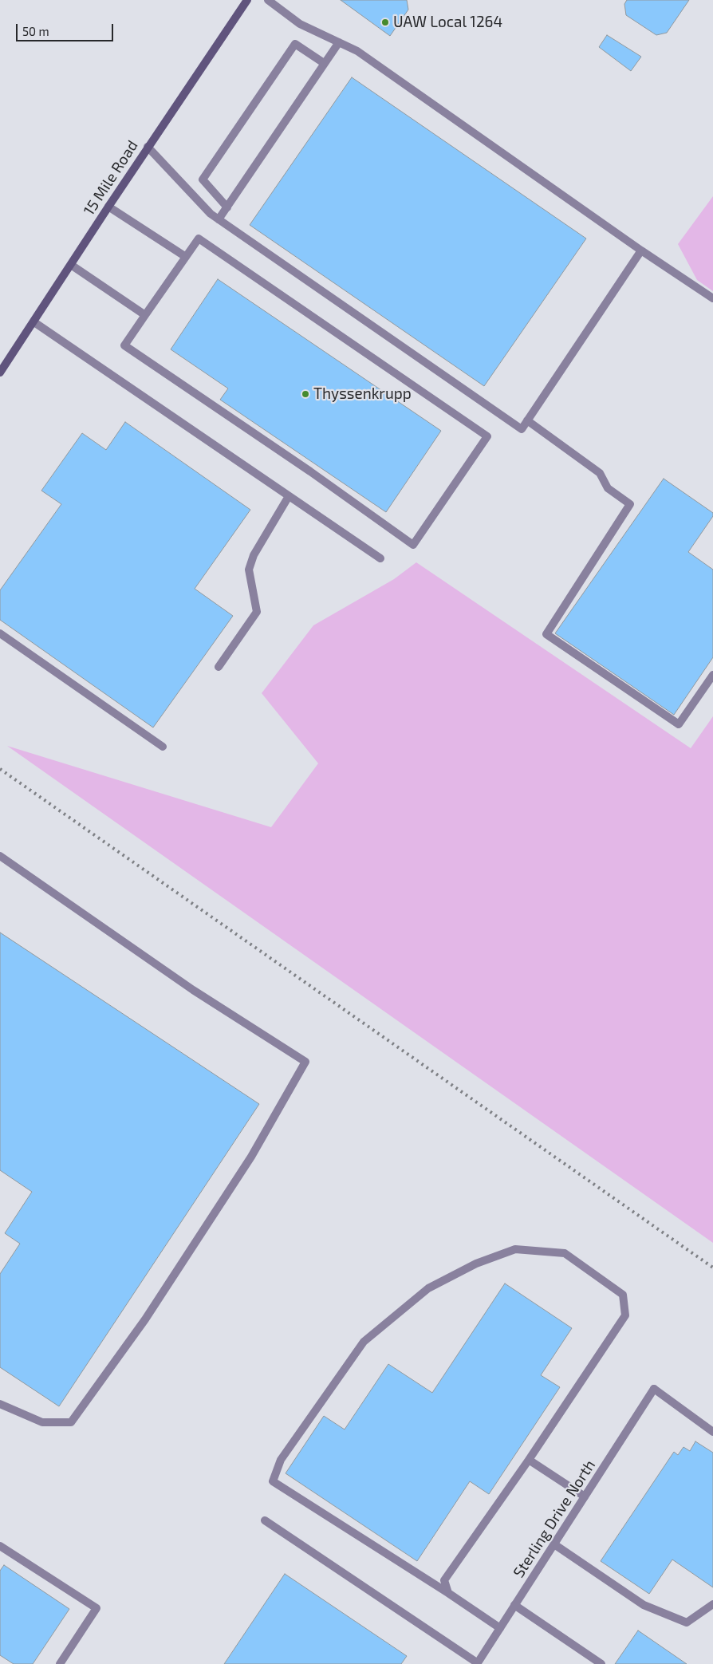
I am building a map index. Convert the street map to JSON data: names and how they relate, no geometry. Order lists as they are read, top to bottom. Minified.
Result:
{"streets":{"main road":["15 Mile Road"],"street":["Sterling Drive North"]},"places":["UAW Local 1264","Thyssenkrupp"],"scale_bar":"50 m"}
